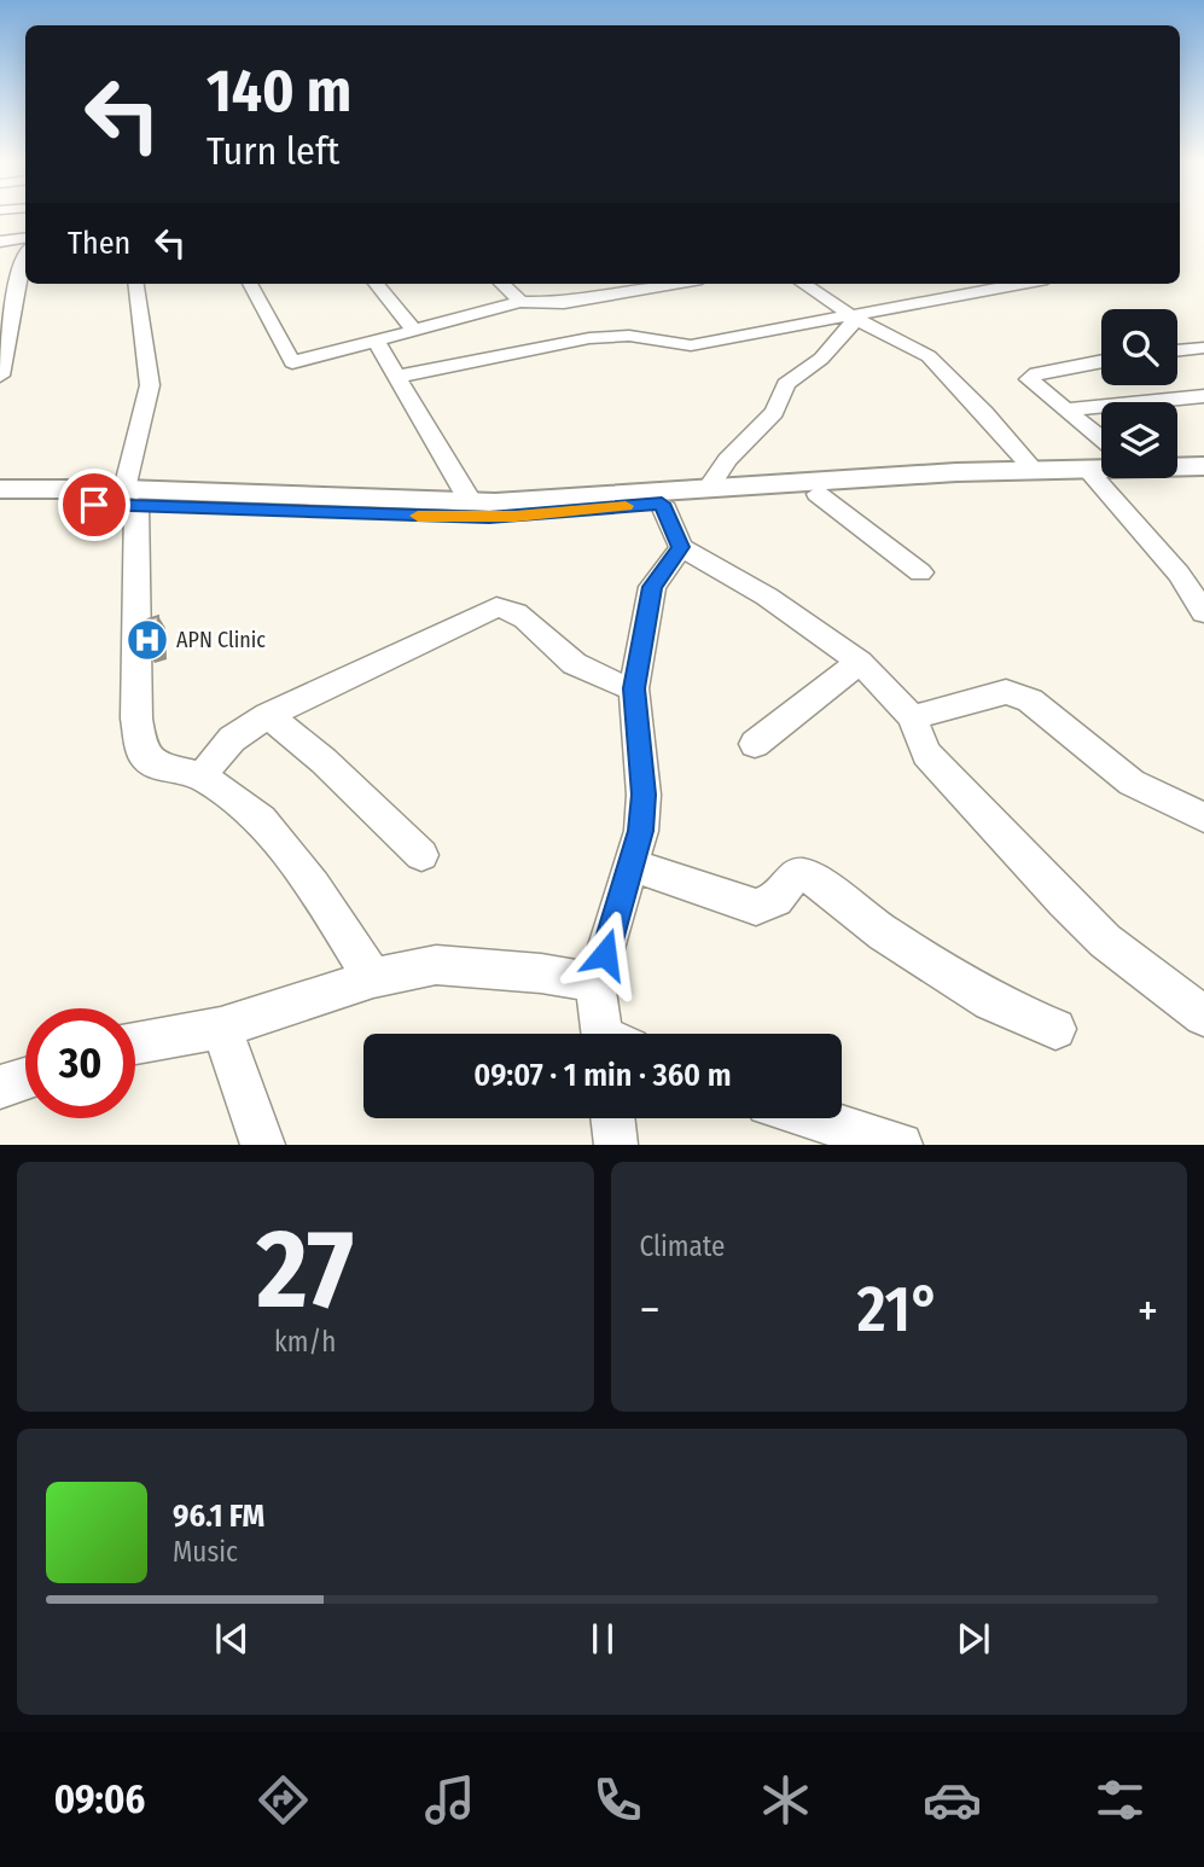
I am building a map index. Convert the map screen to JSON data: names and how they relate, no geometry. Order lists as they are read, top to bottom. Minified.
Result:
{"places":{"hospital":["APN Clinic"]},"page":{"turn":["140 m","Turn left"],"then":"Then","limit":"30","trip":"09:07 · 1 min · 360 m","tile":[["27","km/h"],"Climate"],"heat":["−","21°","+"],"song":["96.1 FM","Music"],"tabs":"09:06"}}
